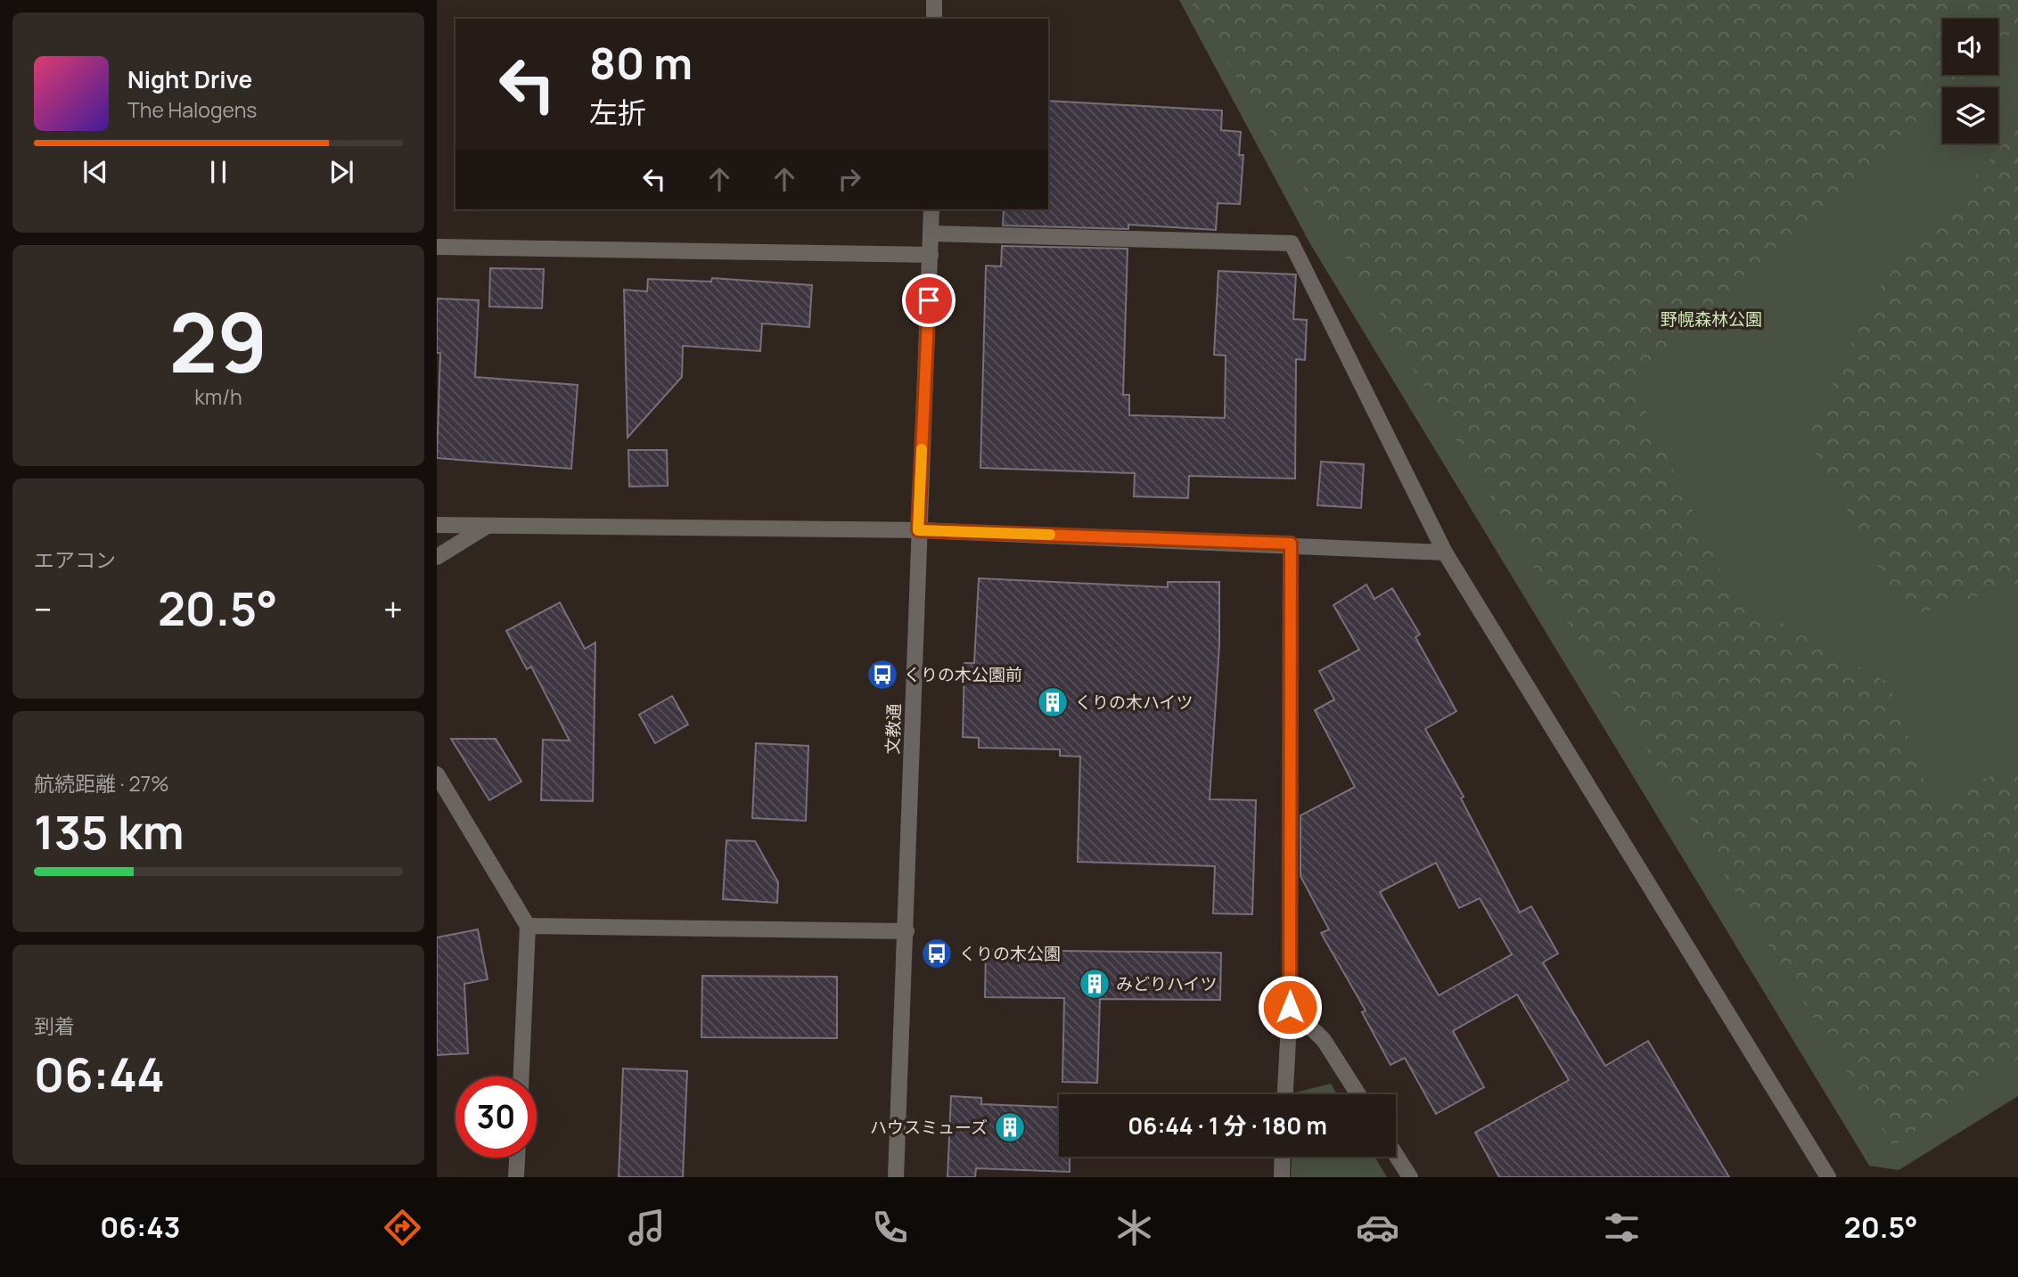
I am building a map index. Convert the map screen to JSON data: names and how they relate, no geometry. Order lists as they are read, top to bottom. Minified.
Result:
{"streets":{"street":["文教通"]},"parks":["野幌森林公園"],"places":{"bus stop":["くりの木公園前","くりの木公園"],"building":["くりの木ハイツ","みどりハイツ","ハウスミューズ"]},"page":{"turn":["80 m","左折"],"song":["Night Drive","The Halogens"],"tile":[["29","km/h"],"エアコン",["航続距離 · 27%","135 km"],["到着","06:44"]],"heat":["−","20.5°","+"],"limit":"30","trip":"06:44 · 1 分 · 180 m","tabs":["06:43","20.5°"]}}
